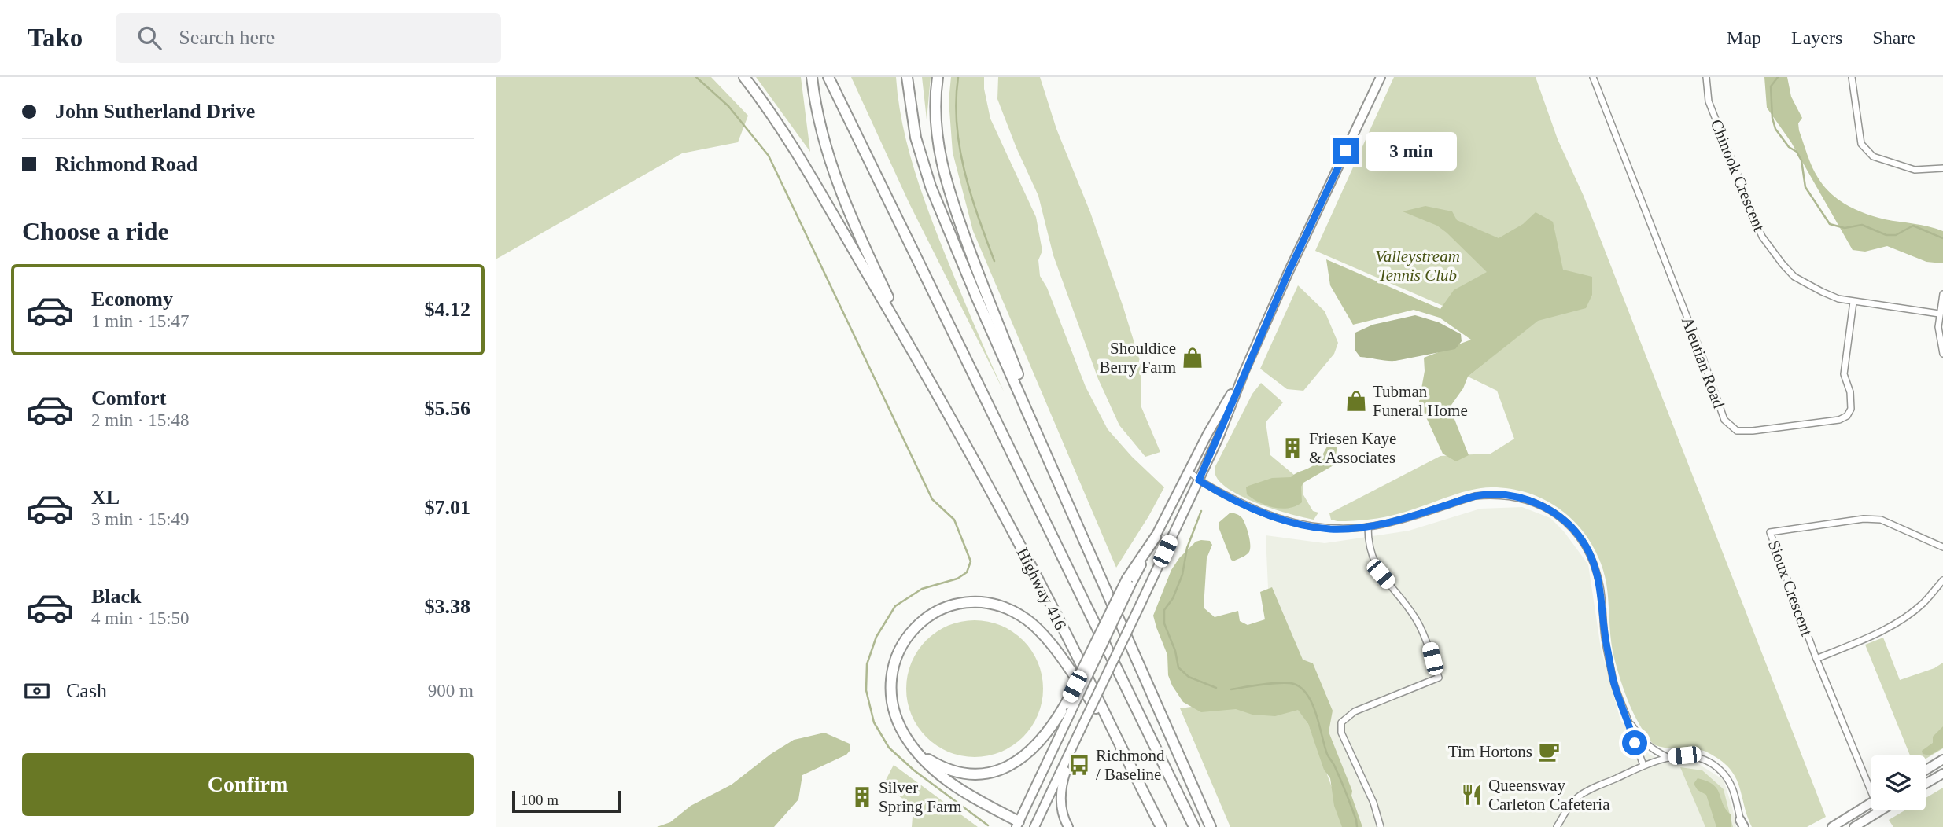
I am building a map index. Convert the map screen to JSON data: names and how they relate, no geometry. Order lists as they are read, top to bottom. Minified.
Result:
{"streets":{"highway":["Highway 416"],"street":["Chinook Crescent","Aleutian Road","Sioux Crescent"]},"crossings":[["Chinook Crescent","Aleutian Road"]],"parks":["Valleystream Tennis Club"],"places":{"shop":["Shouldice Berry Farm","Tubman Funeral Home"],"building":["Friesen Kaye & Associates","Silver Spring Farm"],"cafe":["Tim Hortons"],"bus stop":["Richmond / Baseline"],"restaurant":["Queensway Carleton Cafeteria"]},"scale_bar":"100 m","page":{"header":"Tako","search":"Search here","nav":["Map","Layers","Share"],"banner":["John Sutherland Drive","Richmond Road"],"bubble":"3 min","heading":"Choose a ride","list":[{"name":"Economy","note":"1 min · 15:47","value":"$4.12"},{"name":"Comfort","note":"2 min · 15:48","value":"$5.56"},{"name":"XL","note":"3 min · 15:49","value":"$7.01"},{"name":"Black","note":"4 min · 15:50","value":"$3.38"}],"pay":["Cash","900 m"],"buttons":"Confirm","scale":"100 m"}}
